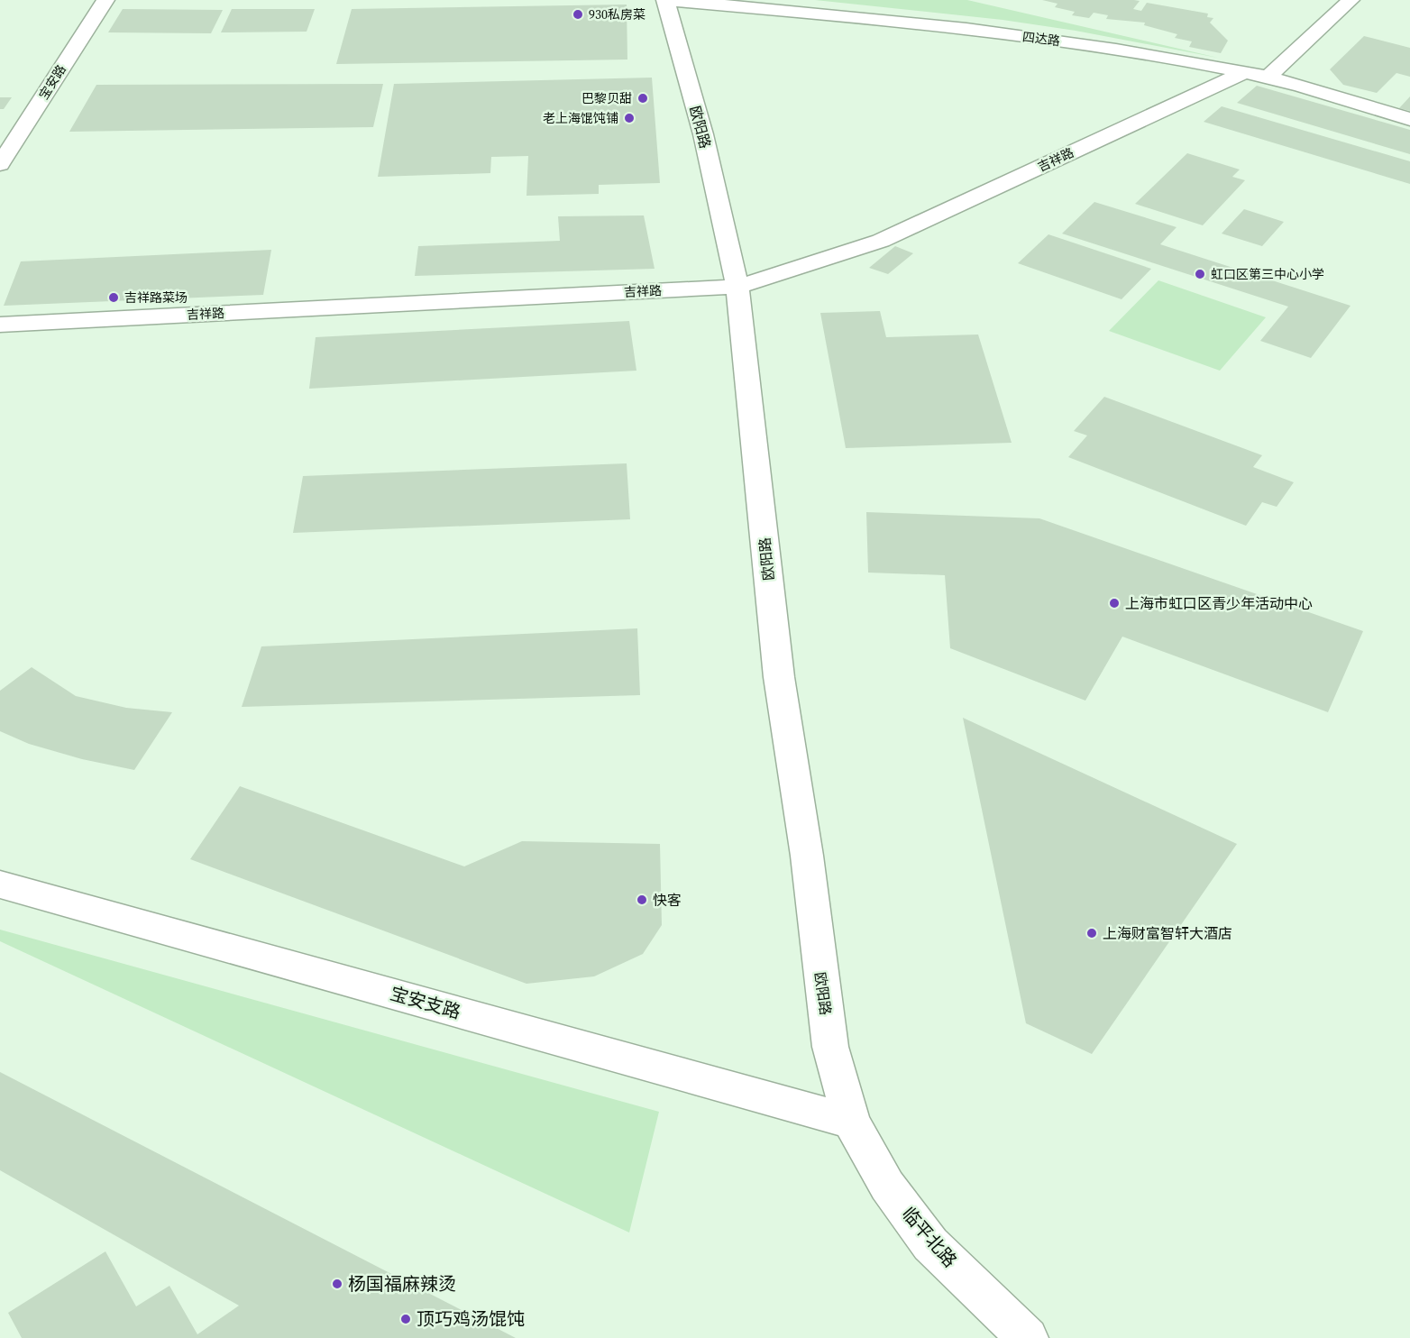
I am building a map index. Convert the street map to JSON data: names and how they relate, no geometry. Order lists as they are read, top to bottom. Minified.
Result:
{"streets":{"street":["四达路","宝安路","欧阳路","吉祥路","宝安支路","临平北路"]},"crossings":[["四达路","欧阳路"],["四达路","吉祥路"],["欧阳路","吉祥路"],["欧阳路","宝安支路"],["欧阳路","临平北路"],["宝安支路","临平北路"]],"places":["930私房菜","巴黎贝甜","老上海馄饨铺","虹口区第三中心小学","吉祥路菜场","上海市虹口区青少年活动中心","快客","上海财富智轩大酒店","杨国福麻辣烫","顶巧鸡汤馄饨"]}
